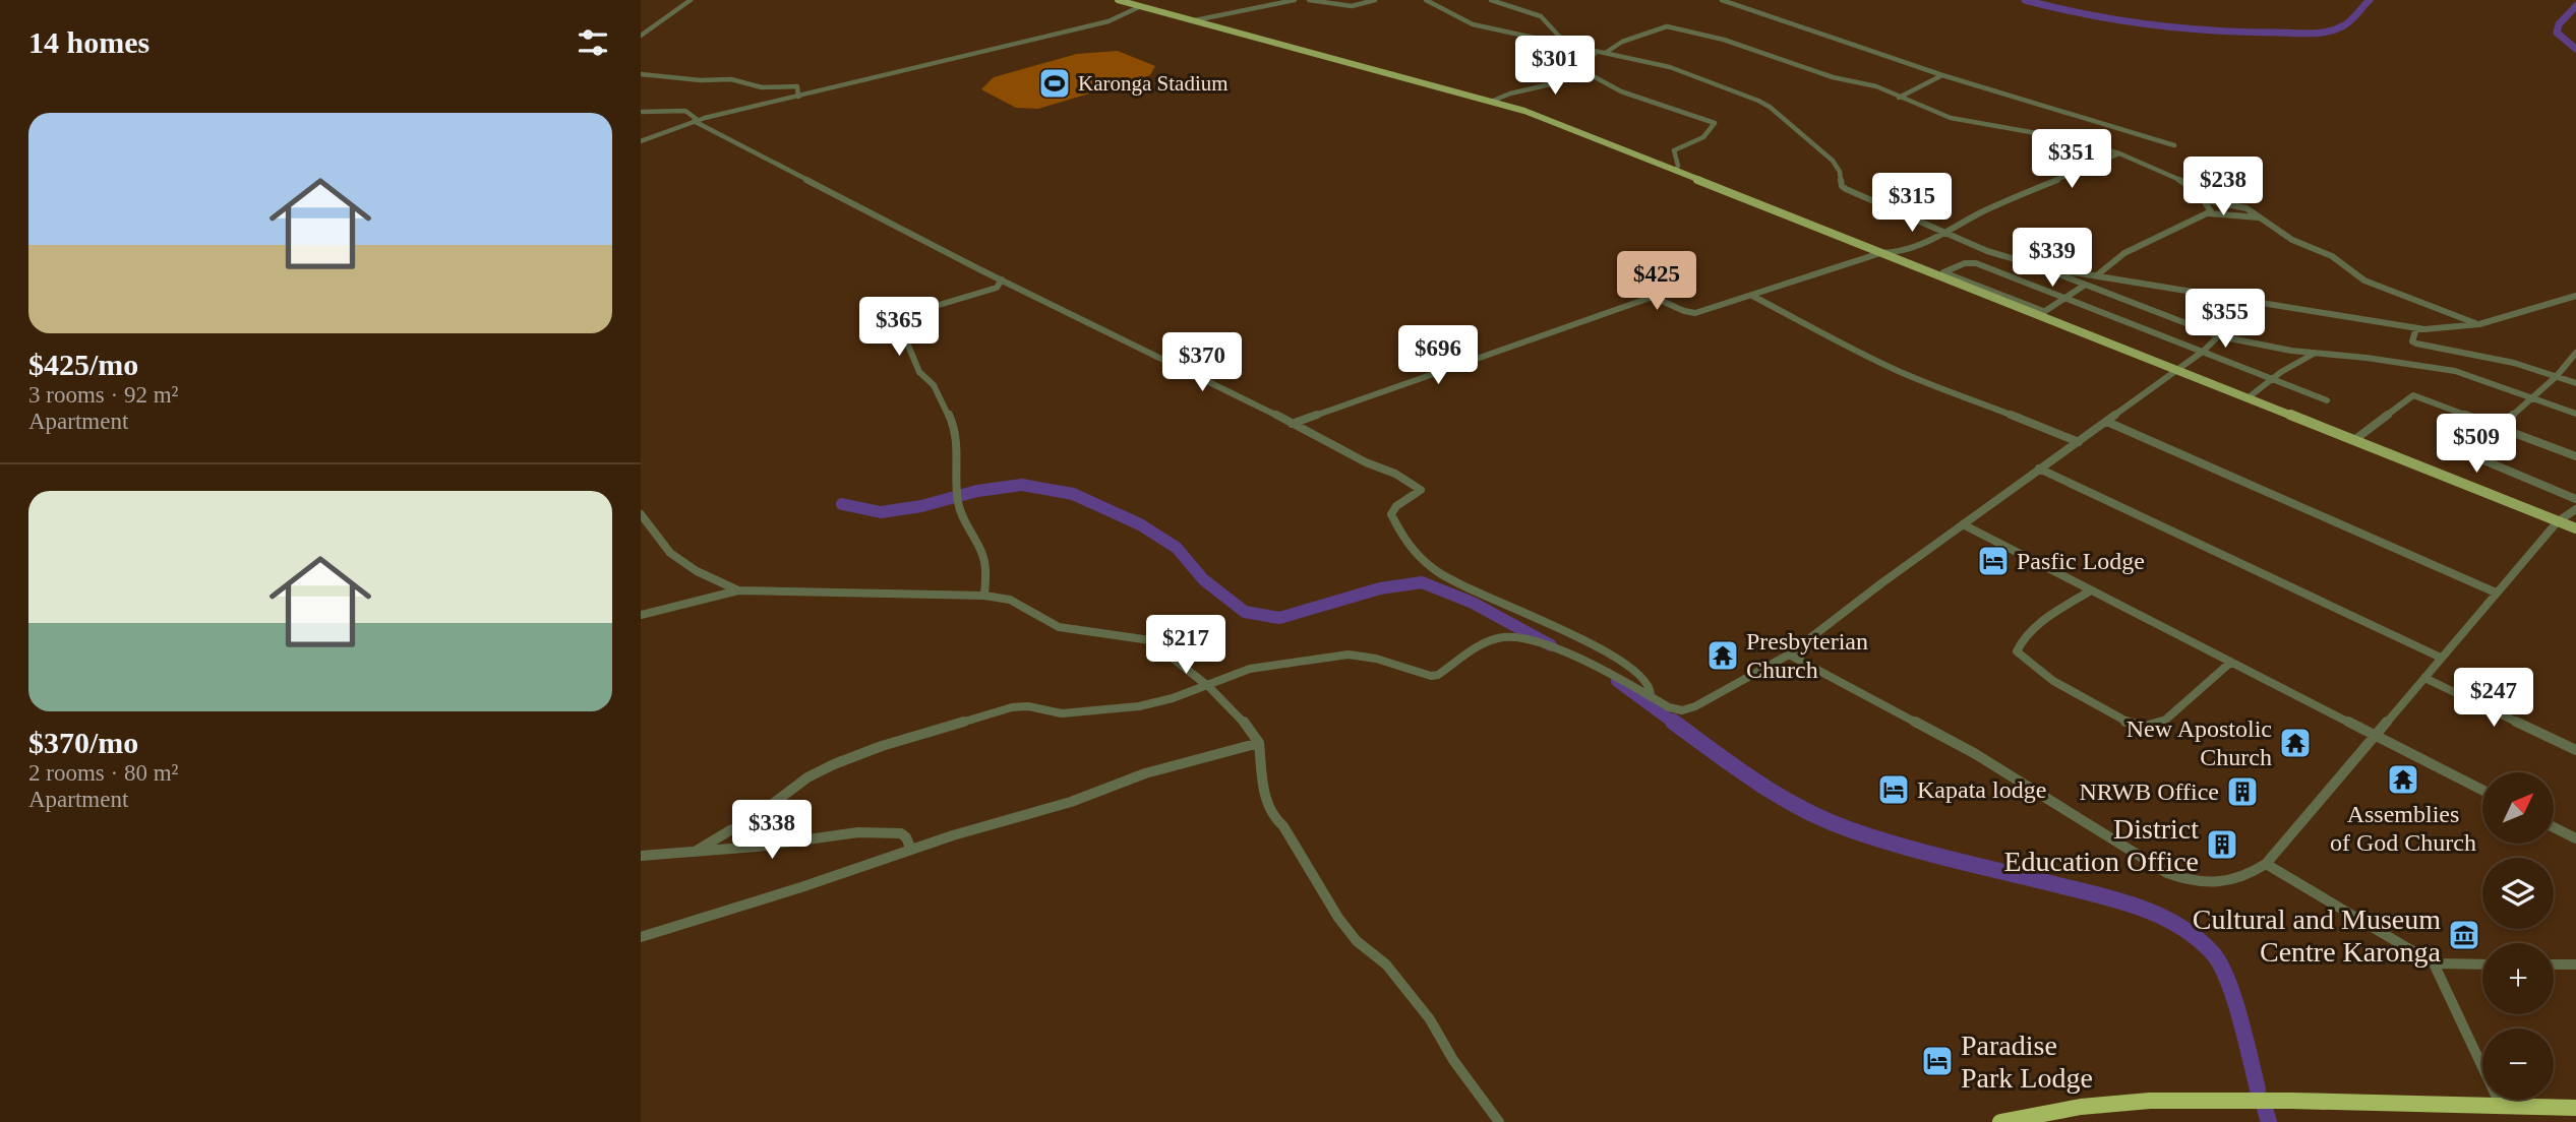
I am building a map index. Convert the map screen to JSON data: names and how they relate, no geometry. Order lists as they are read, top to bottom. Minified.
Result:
{"places":{"sports":["Karonga Stadium"],"hotel":["Pasfic Lodge","Kapata lodge","Paradise Park Lodge"],"temple":["Presbyterian Church","New Apostolic Church","Assemblies of God Church"],"building":["NRWB Office","District Education Office"],"museum":["Cultural and Museum Centre Karonga"]},"north":"top right","page":{"heading":"14 homes","price":["$301","$351","$238","$315","$339","$425","$355","$365","$696","$370","$509","$217","$247","$338"],"list":[{"name":"$425/mo","note":"3 rooms · 92 m² · Apartment"},{"name":"$370/mo","note":"2 rooms · 80 m² · Apartment"}],"map_buttons":["+","−"]}}
